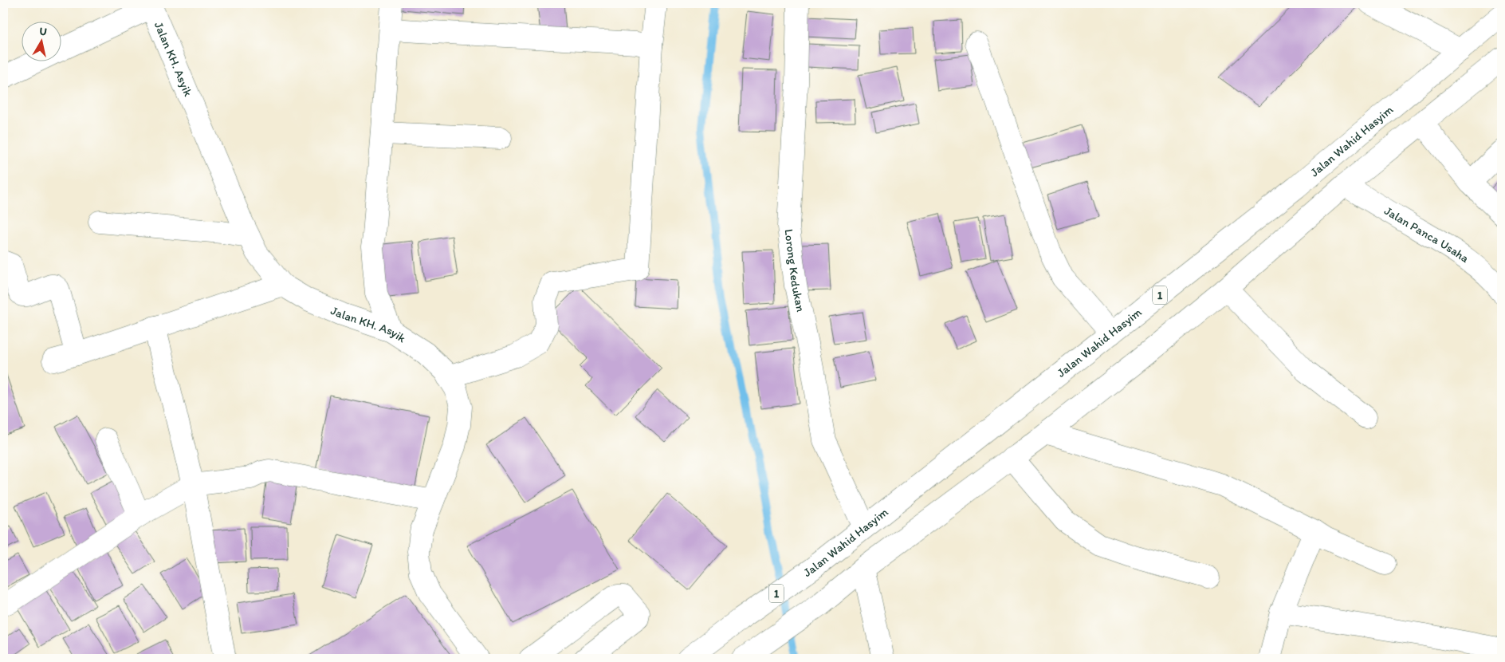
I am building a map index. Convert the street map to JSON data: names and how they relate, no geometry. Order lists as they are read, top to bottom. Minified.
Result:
{"streets":{"main road":["Jalan KH. Asyik","Jalan Wahid Hasyim","Jalan Panca Usaha","Lorong Kedukan","1"]},"crossings":[["Jalan Wahid Hasyim","Lorong Kedukan"]],"north":"top"}
